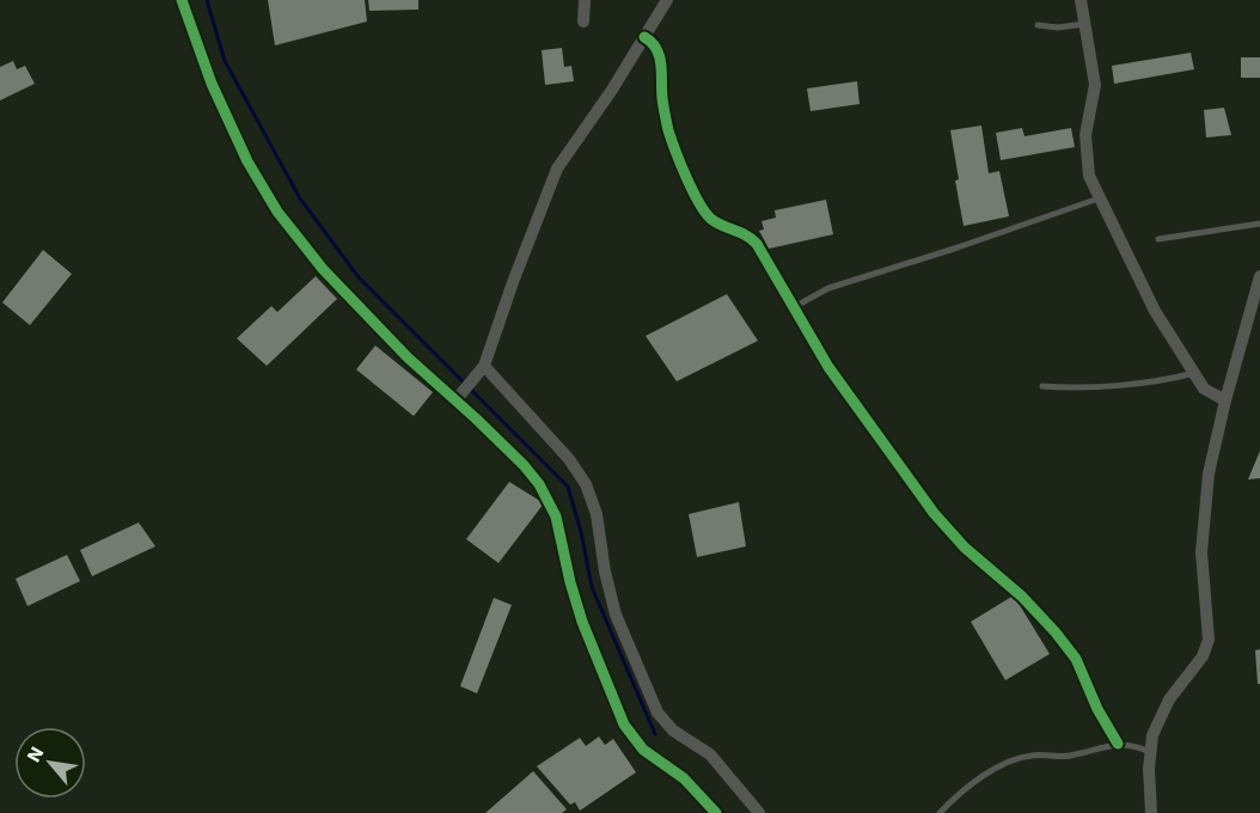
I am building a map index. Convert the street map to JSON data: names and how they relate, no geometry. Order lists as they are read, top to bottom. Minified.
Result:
{"north":"top left"}
